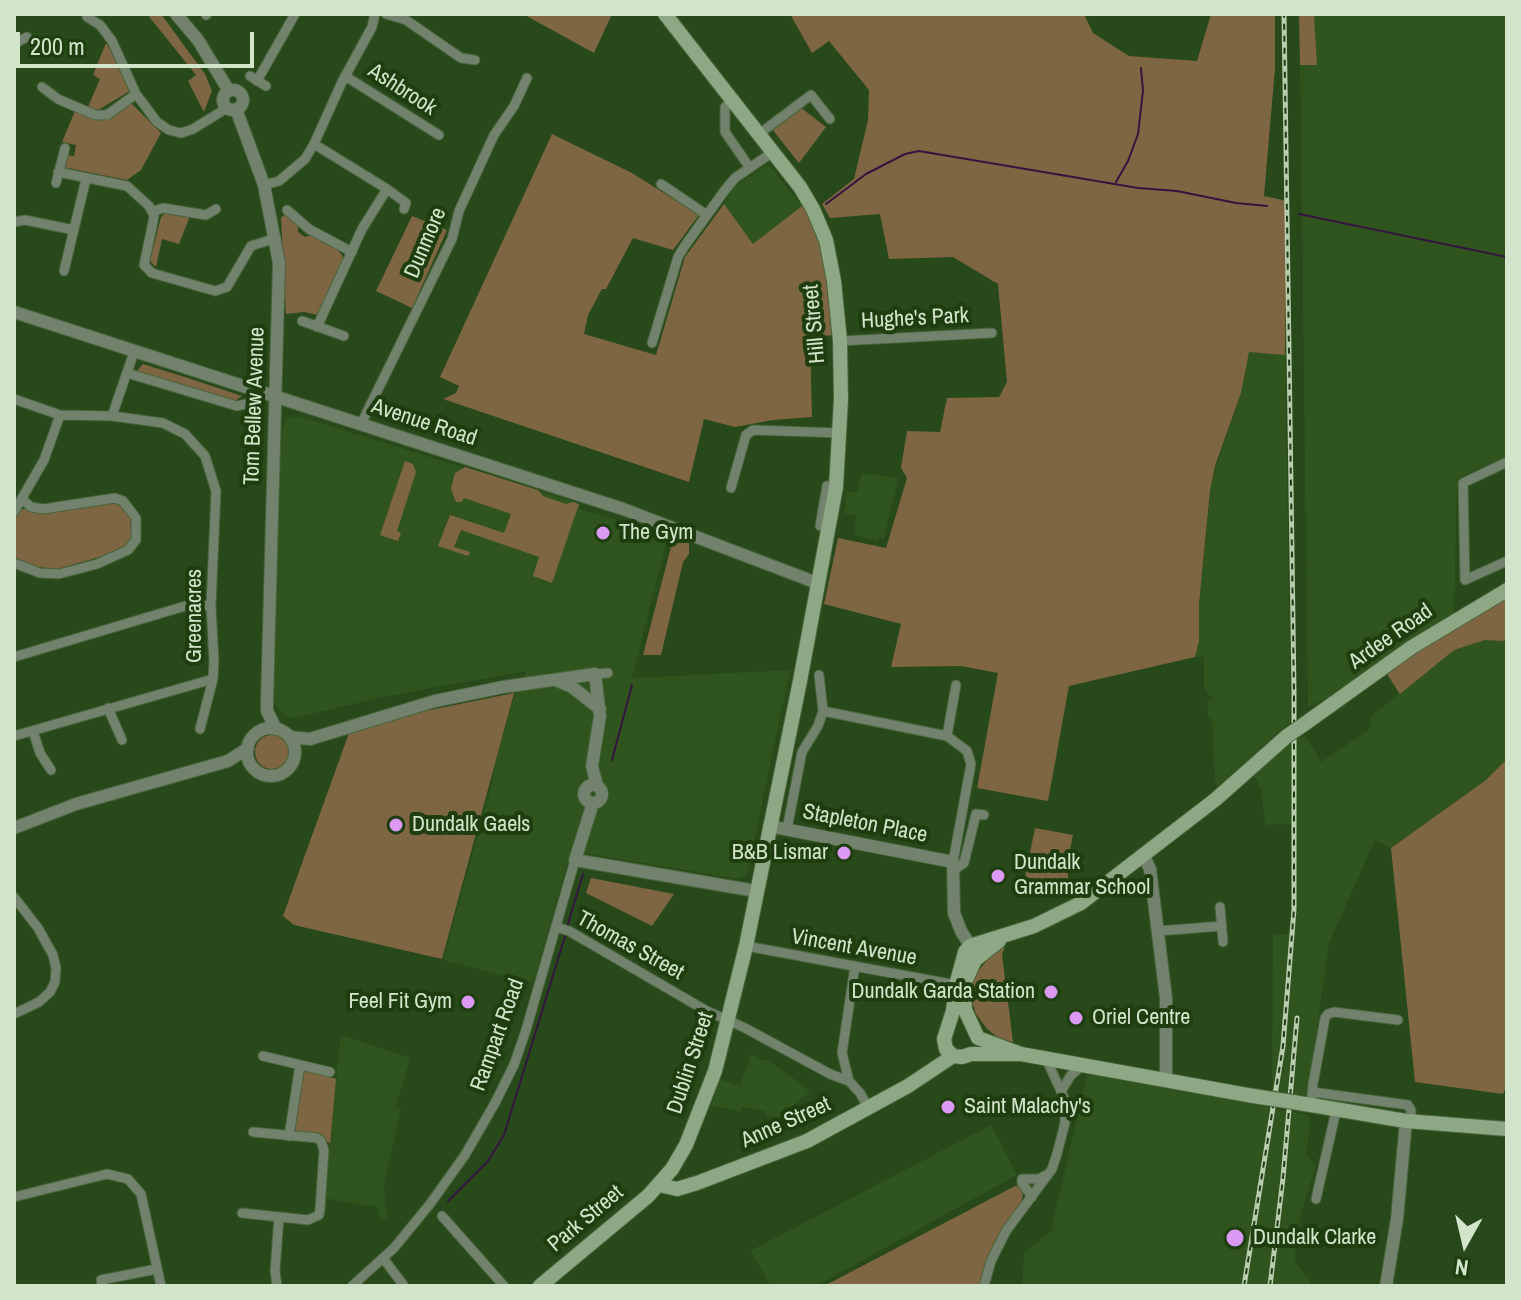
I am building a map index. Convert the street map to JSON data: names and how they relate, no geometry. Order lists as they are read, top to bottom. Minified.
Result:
{"streets":{"main road":["Hill Street","Ardee Road","Dublin Street","Anne Street","Park Street"],"street":["Ashbrook","Dunmore","Hughe's Park","Tom Bellew Avenue","Avenue Road","Greenacres","Stapleton Place","Thomas Street","Vincent Avenue","Rampart Road"]},"crossings":[["Ashbrook","Tom Bellew Avenue"],["Dunmore","Avenue Road"],["Hughe's Park","Hill Street"],["Hill Street","Avenue Road"],["Hill Street","Stapleton Place"],["Tom Bellew Avenue","Avenue Road"],["Thomas Street","Rampart Road"],["Thomas Street","Dublin Street"],["Vincent Avenue","Dublin Street"],["Dublin Street","Anne Street"],["Dublin Street","Park Street"],["Anne Street","Park Street"]],"places":["The Gym","Dundalk Gaels","B&B Lismar","Dundalk Grammar School","Dundalk Garda Station","Feel Fit Gym","Oriel Centre","Saint Malachy's","Dundalk Clarke"],"scale_bar":"200 m","north":"bottom"}
